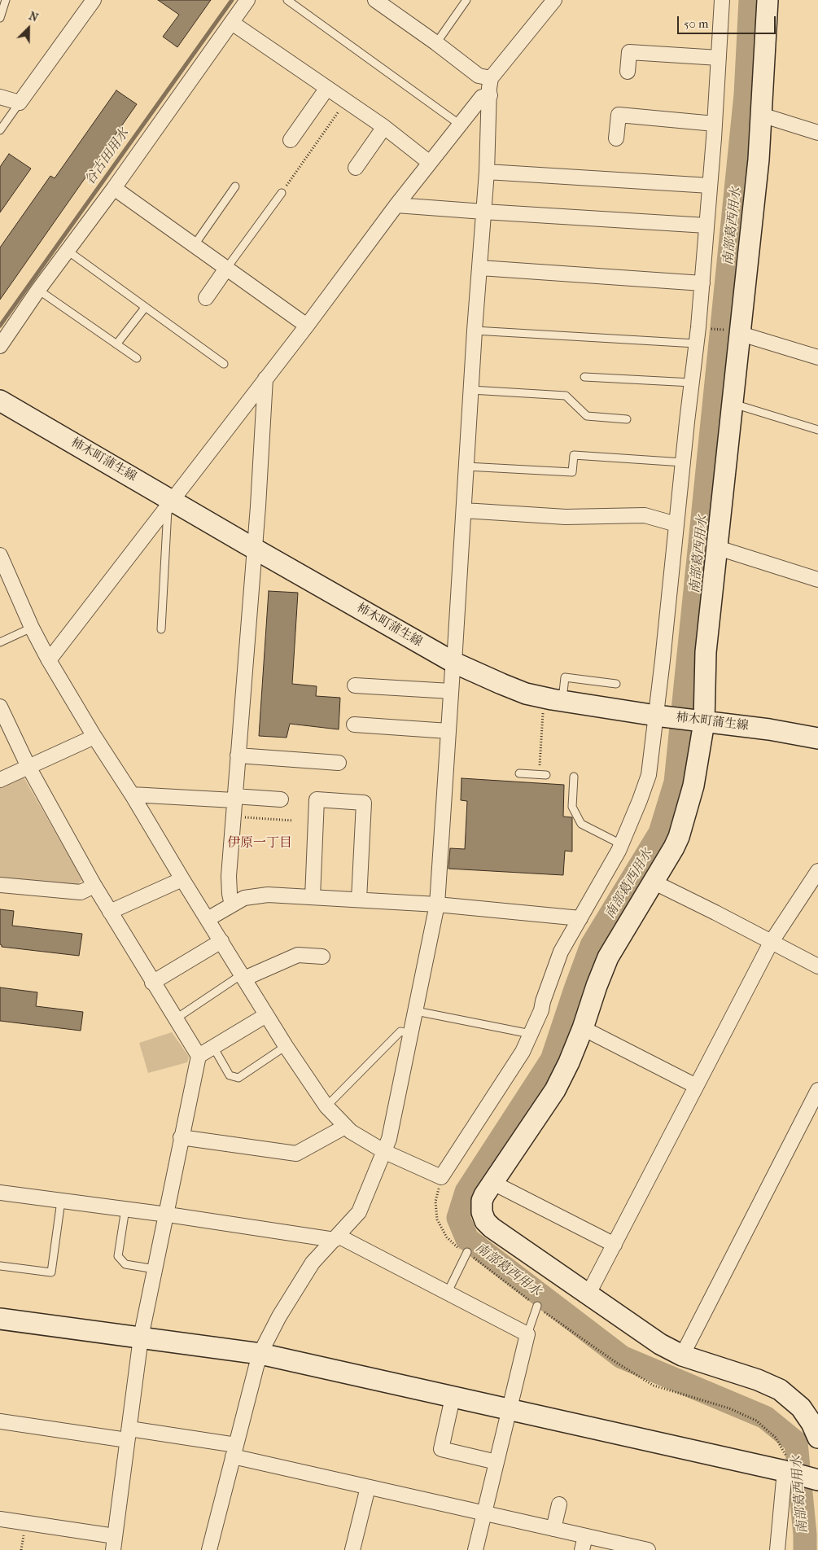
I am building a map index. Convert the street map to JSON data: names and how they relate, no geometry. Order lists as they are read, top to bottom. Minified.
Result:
{"streets":{"street":["柿木町蒲生線"]},"districts":["伊原一丁目"],"water":["谷古田用水","南部葛西用水"],"scale_bar":"50 m","north":"top right"}
